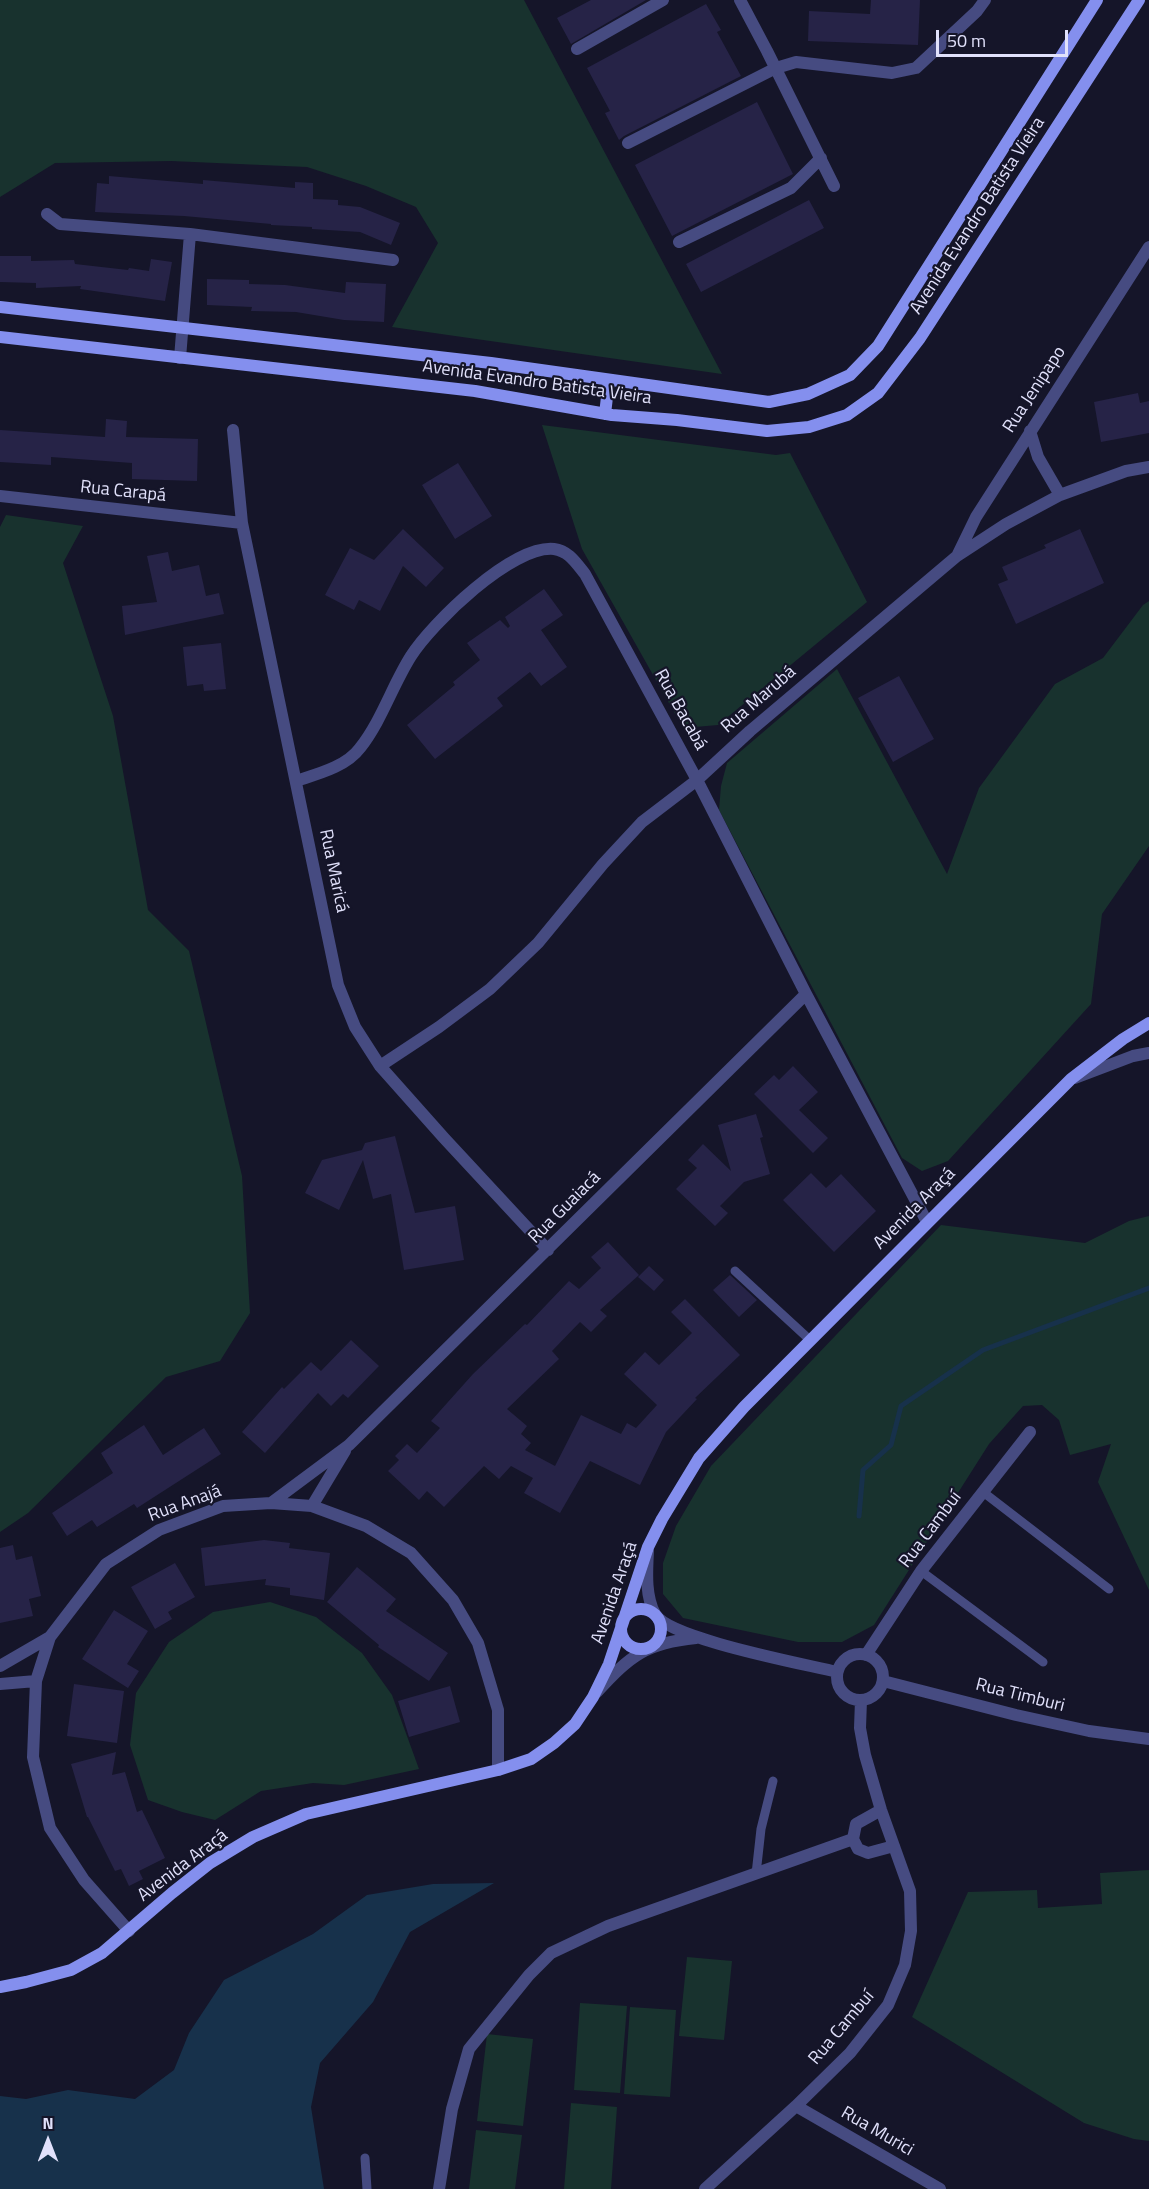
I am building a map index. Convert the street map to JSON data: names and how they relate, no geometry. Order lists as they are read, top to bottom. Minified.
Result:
{"streets":{"main road":["Avenida Evandro Batista Vieira","Avenida Araçá"],"street":["Rua Jenipapo","Rua Carapá","Rua Marubá","Rua Bacabá","Rua Maricá","Rua Guaiacá","Rua Anajá","Rua Cambuí","Rua Timburi","Rua Murici"]},"crossings":[["Rua Jenipapo","Rua Marubá"],["Rua Carapá","Rua Maricá"],["Rua Marubá","Rua Bacabá"],["Rua Marubá","Rua Maricá"],["Rua Bacabá","Rua Maricá"],["Rua Bacabá","Rua Guaiacá"],["Rua Bacabá","Avenida Araçá"],["Rua Maricá","Rua Guaiacá"],["Rua Guaiacá","Rua Anajá"],["Avenida Araçá","Rua Anajá"],["Rua Cambuí","Rua Timburi"],["Rua Cambuí","Rua Murici"]],"scale_bar":"50 m","north":"top"}
